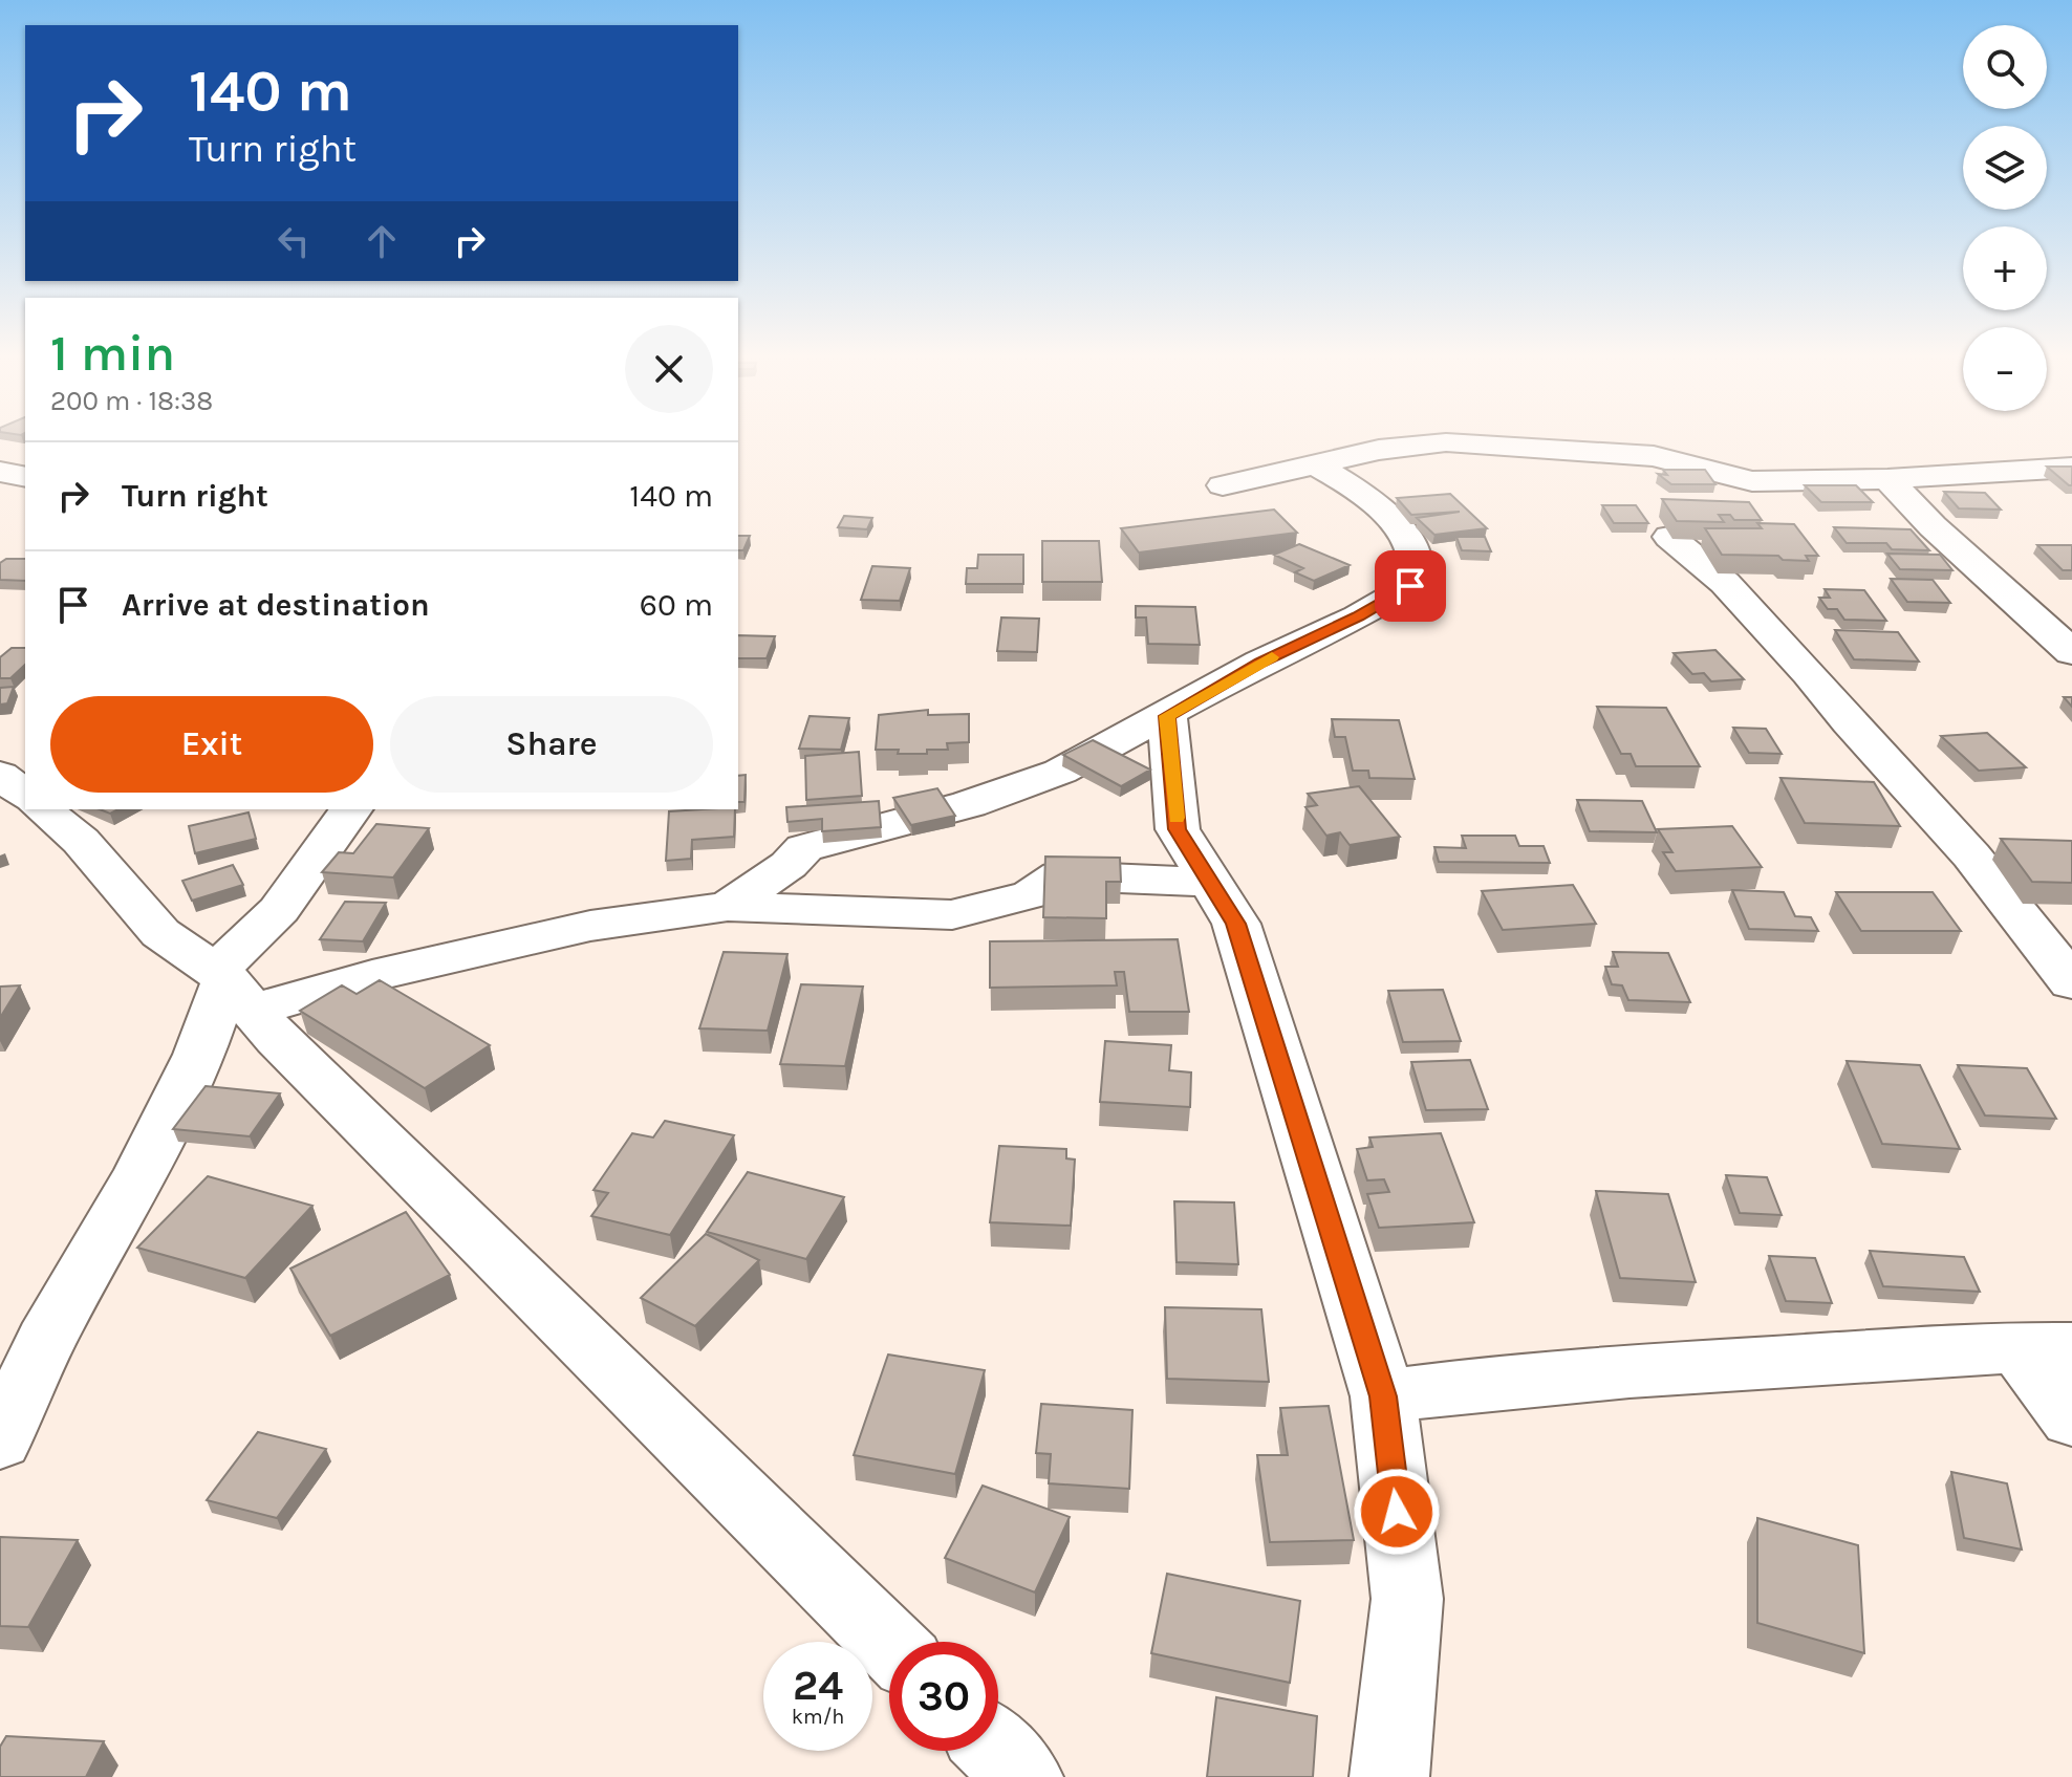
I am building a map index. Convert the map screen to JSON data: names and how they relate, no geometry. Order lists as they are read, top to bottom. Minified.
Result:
{"page":{"map_buttons":["+","−"],"turn":["140 m","Turn right"],"heading":["1 min","200 m · 18:38"],"list":[{"name":"Turn right","value":"140 m"},{"name":"Arrive at destination","value":"60 m"}],"buttons":["Exit","Share"],"speed":"24 km/h","limit":"30"}}
